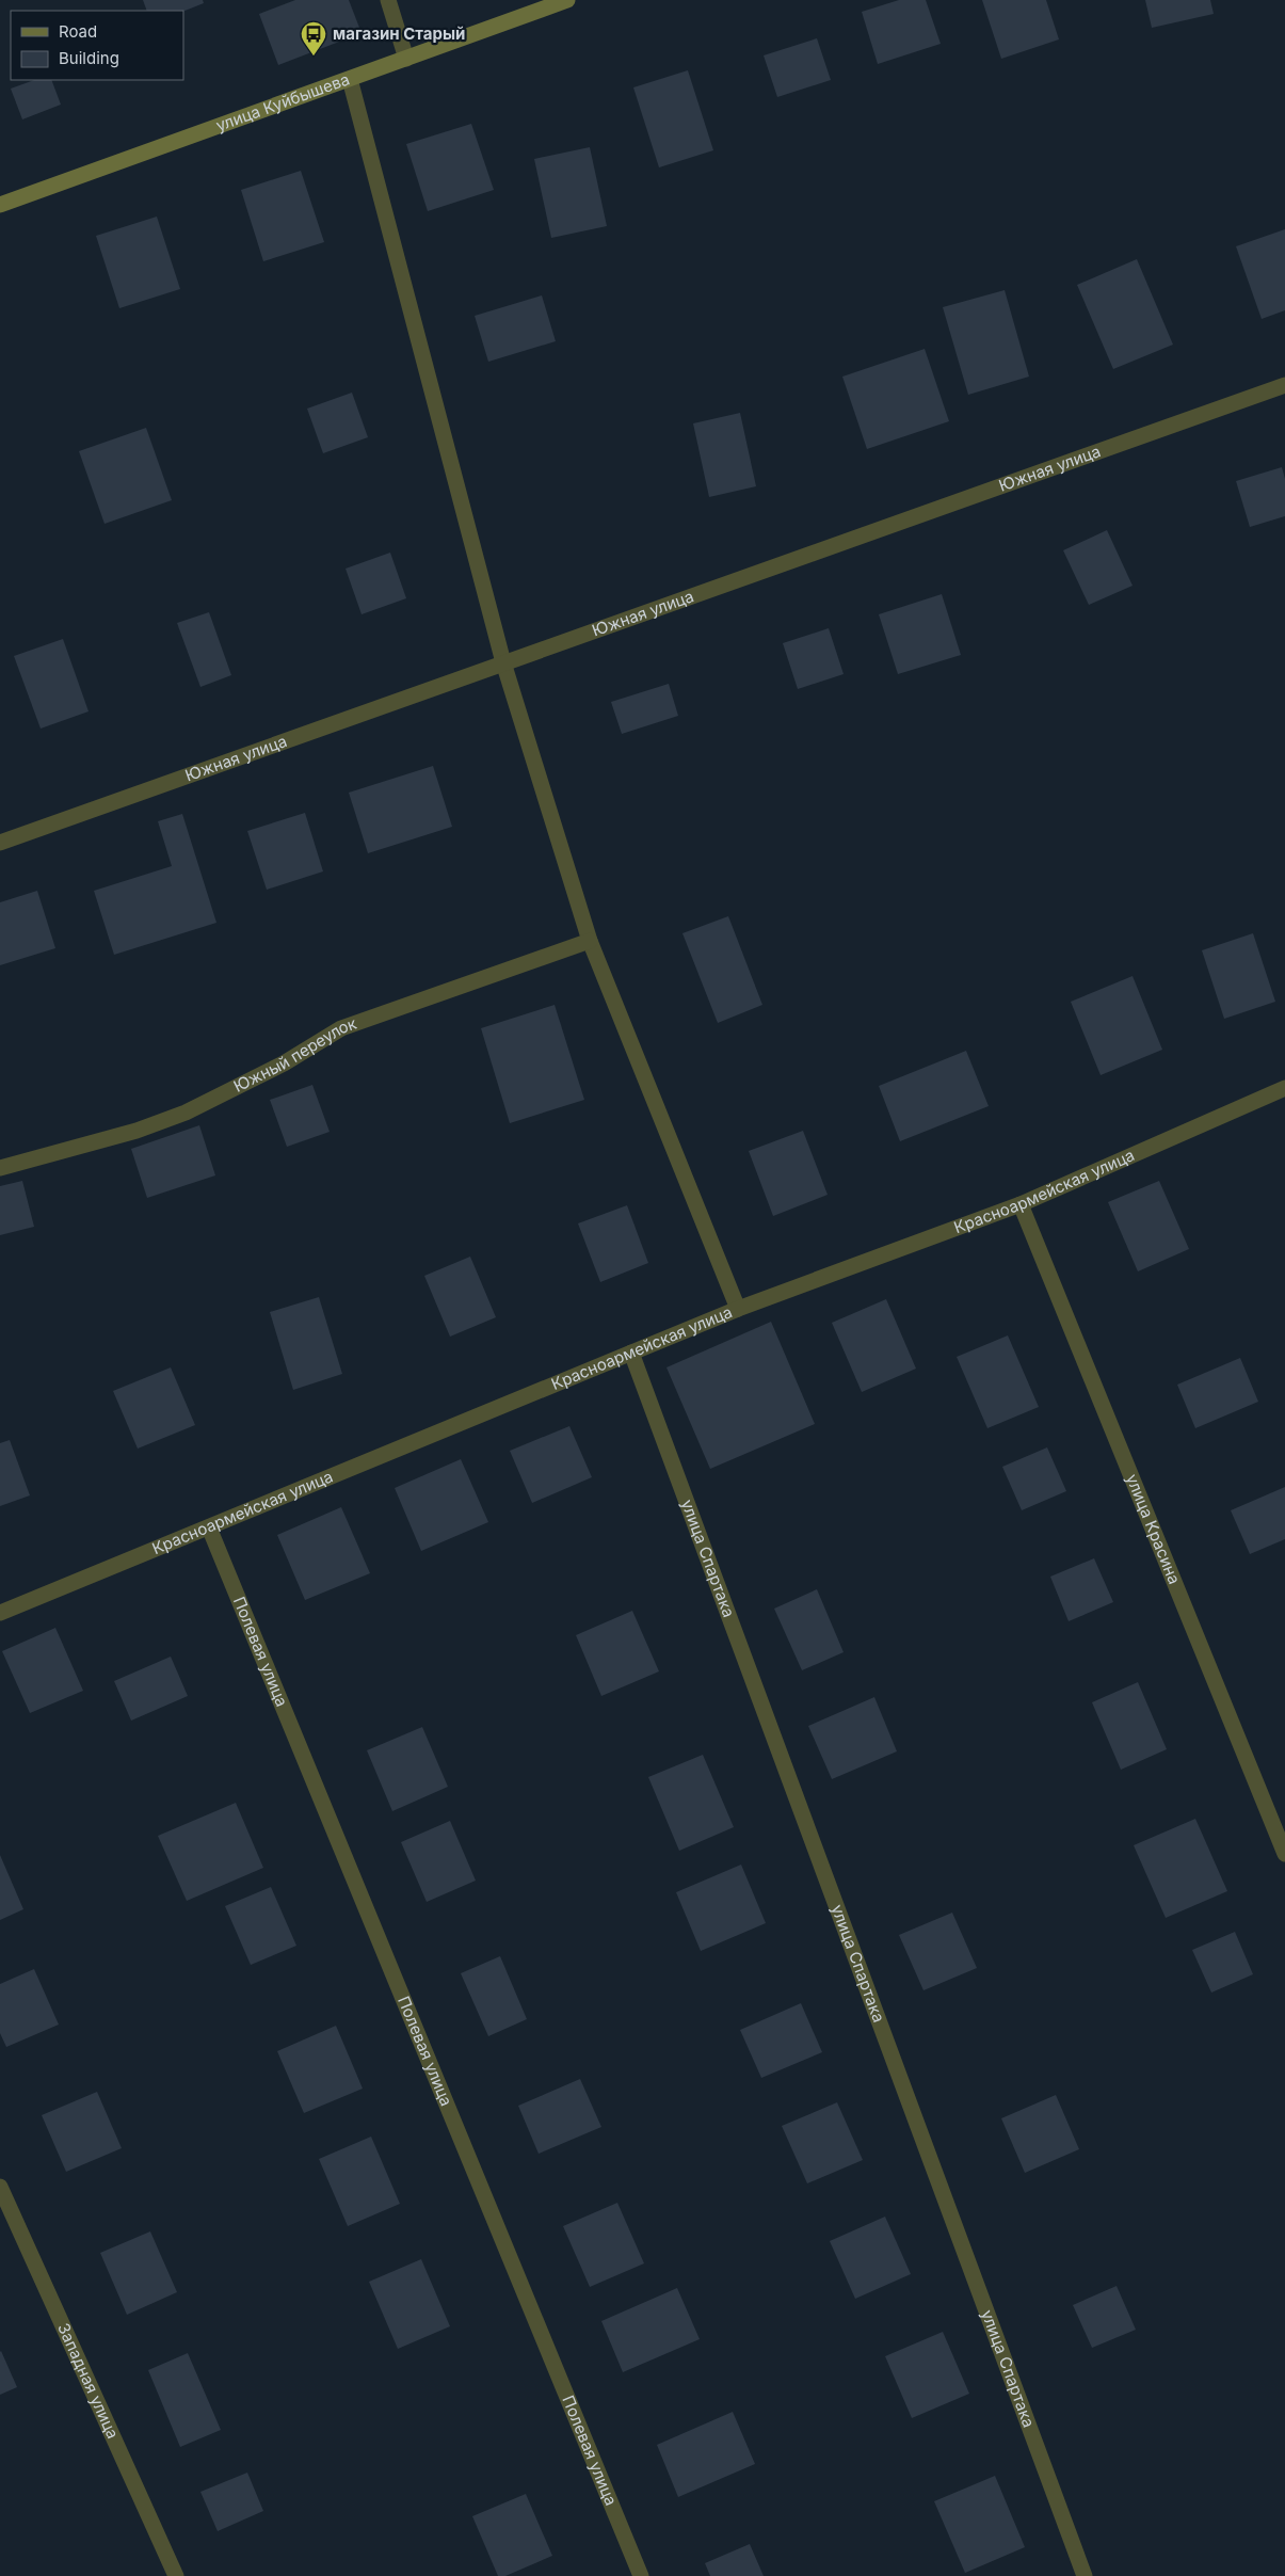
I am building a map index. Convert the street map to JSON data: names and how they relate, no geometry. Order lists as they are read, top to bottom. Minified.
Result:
{"streets":{"main road":["улица Куйбышева"],"street":["Южная улица","Южный переулок","Красноармейская улица","улица Красина","улица Спартака","Полевая улица","Западная улица"]},"crossings":[["Красноармейская улица","улица Красина"],["Красноармейская улица","улица Спартака"],["Красноармейская улица","Полевая улица"]],"places":{"bus stop":["магазин Старый"]},"legend":["Road","Building"]}
